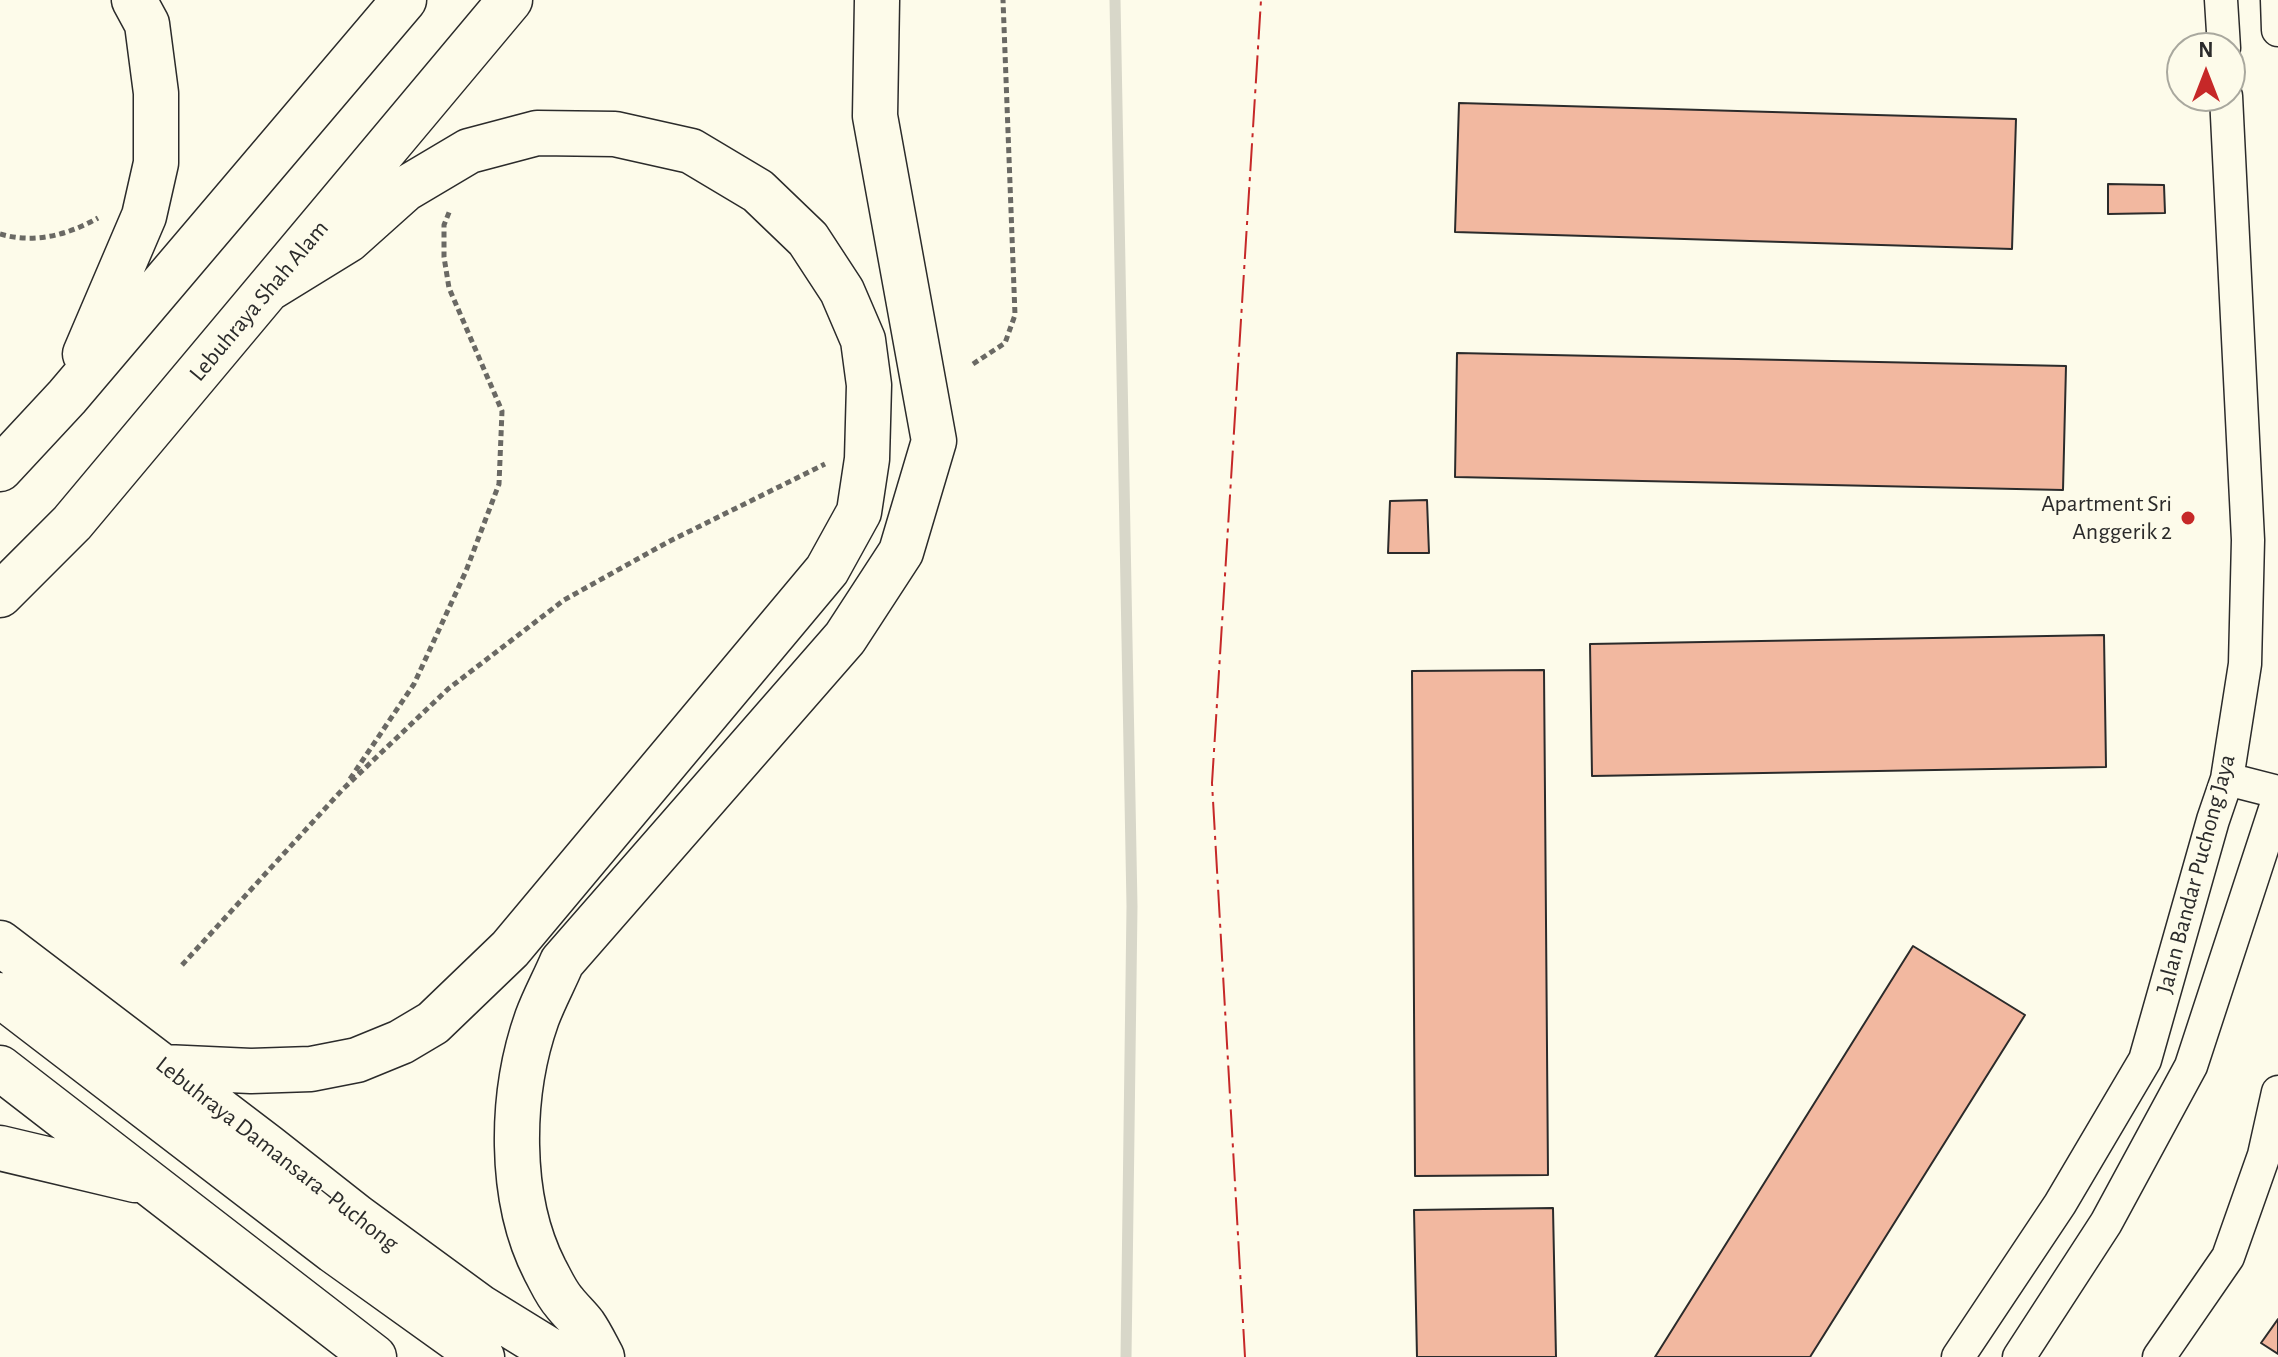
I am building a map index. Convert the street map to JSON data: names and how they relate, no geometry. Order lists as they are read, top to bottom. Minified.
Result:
{"streets":{"highway":["Lebuhraya Shah Alam","Lebuhraya Damansara–Puchong"],"street":["Jalan Bandar Puchong Jaya"]},"places":["Apartment Sri Anggerik 2"],"north":"top"}
